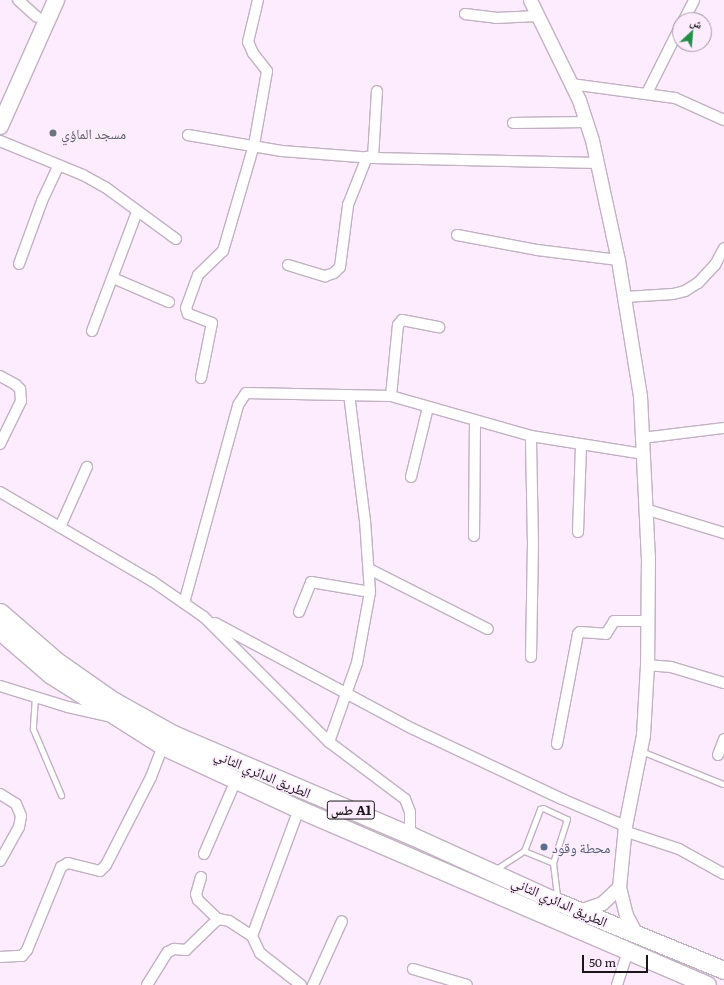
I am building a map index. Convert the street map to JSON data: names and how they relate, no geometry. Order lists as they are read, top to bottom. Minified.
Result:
{"streets":{"highway":["الطريق الدائري الثاني","طس A1"]},"places":["مسجد الماؤي","محطة وقود"],"scale_bar":"50 m","north":"top right"}
